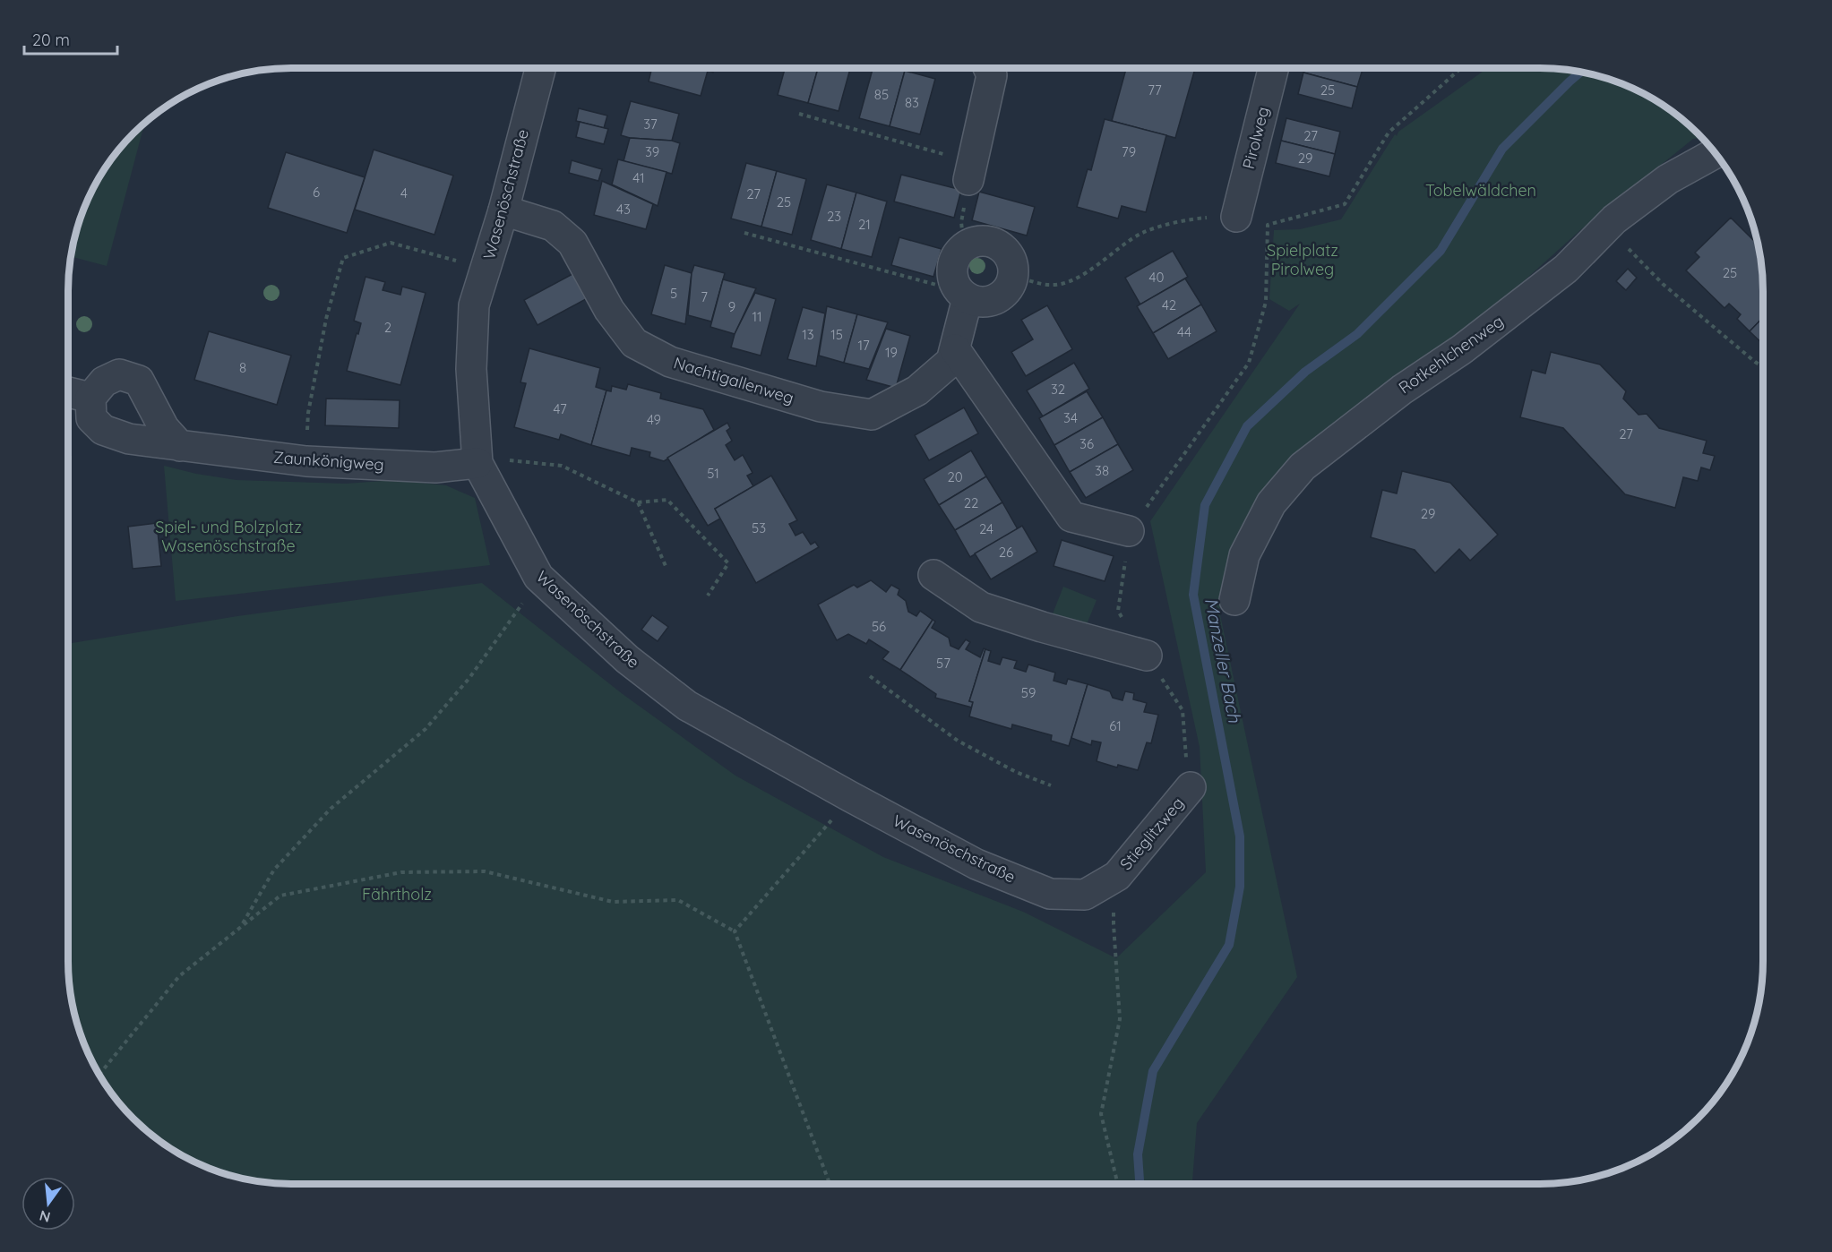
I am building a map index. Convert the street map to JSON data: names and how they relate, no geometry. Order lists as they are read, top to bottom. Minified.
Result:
{"streets":{"street":["Pirolweg","Wasenöschstraße","Rotkehlchenweg","Nachtigallenweg","Zaunkönigweg","Stieglitzweg"]},"crossings":[["Wasenöschstraße","Nachtigallenweg"],["Wasenöschstraße","Zaunkönigweg"],["Wasenöschstraße","Stieglitzweg"]],"water":["Manzeller Bach"],"parks":["Tobelwäldchen","Spielplatz Pirolweg","Spiel- und Bolzplatz Wasenöschstraße","Fährtholz"],"house_numbers":["77","25","85","83","37","27","39","79","29","41","6","4","27","25","43","23","21","25","40","5","7","42","9","11","2","44","13","15","17","19","8","32","47","34","49","27","36","38","51","20","22","29","53","24","26","56","57","59","61"],"scale_bar":"20 m","north":"bottom"}
